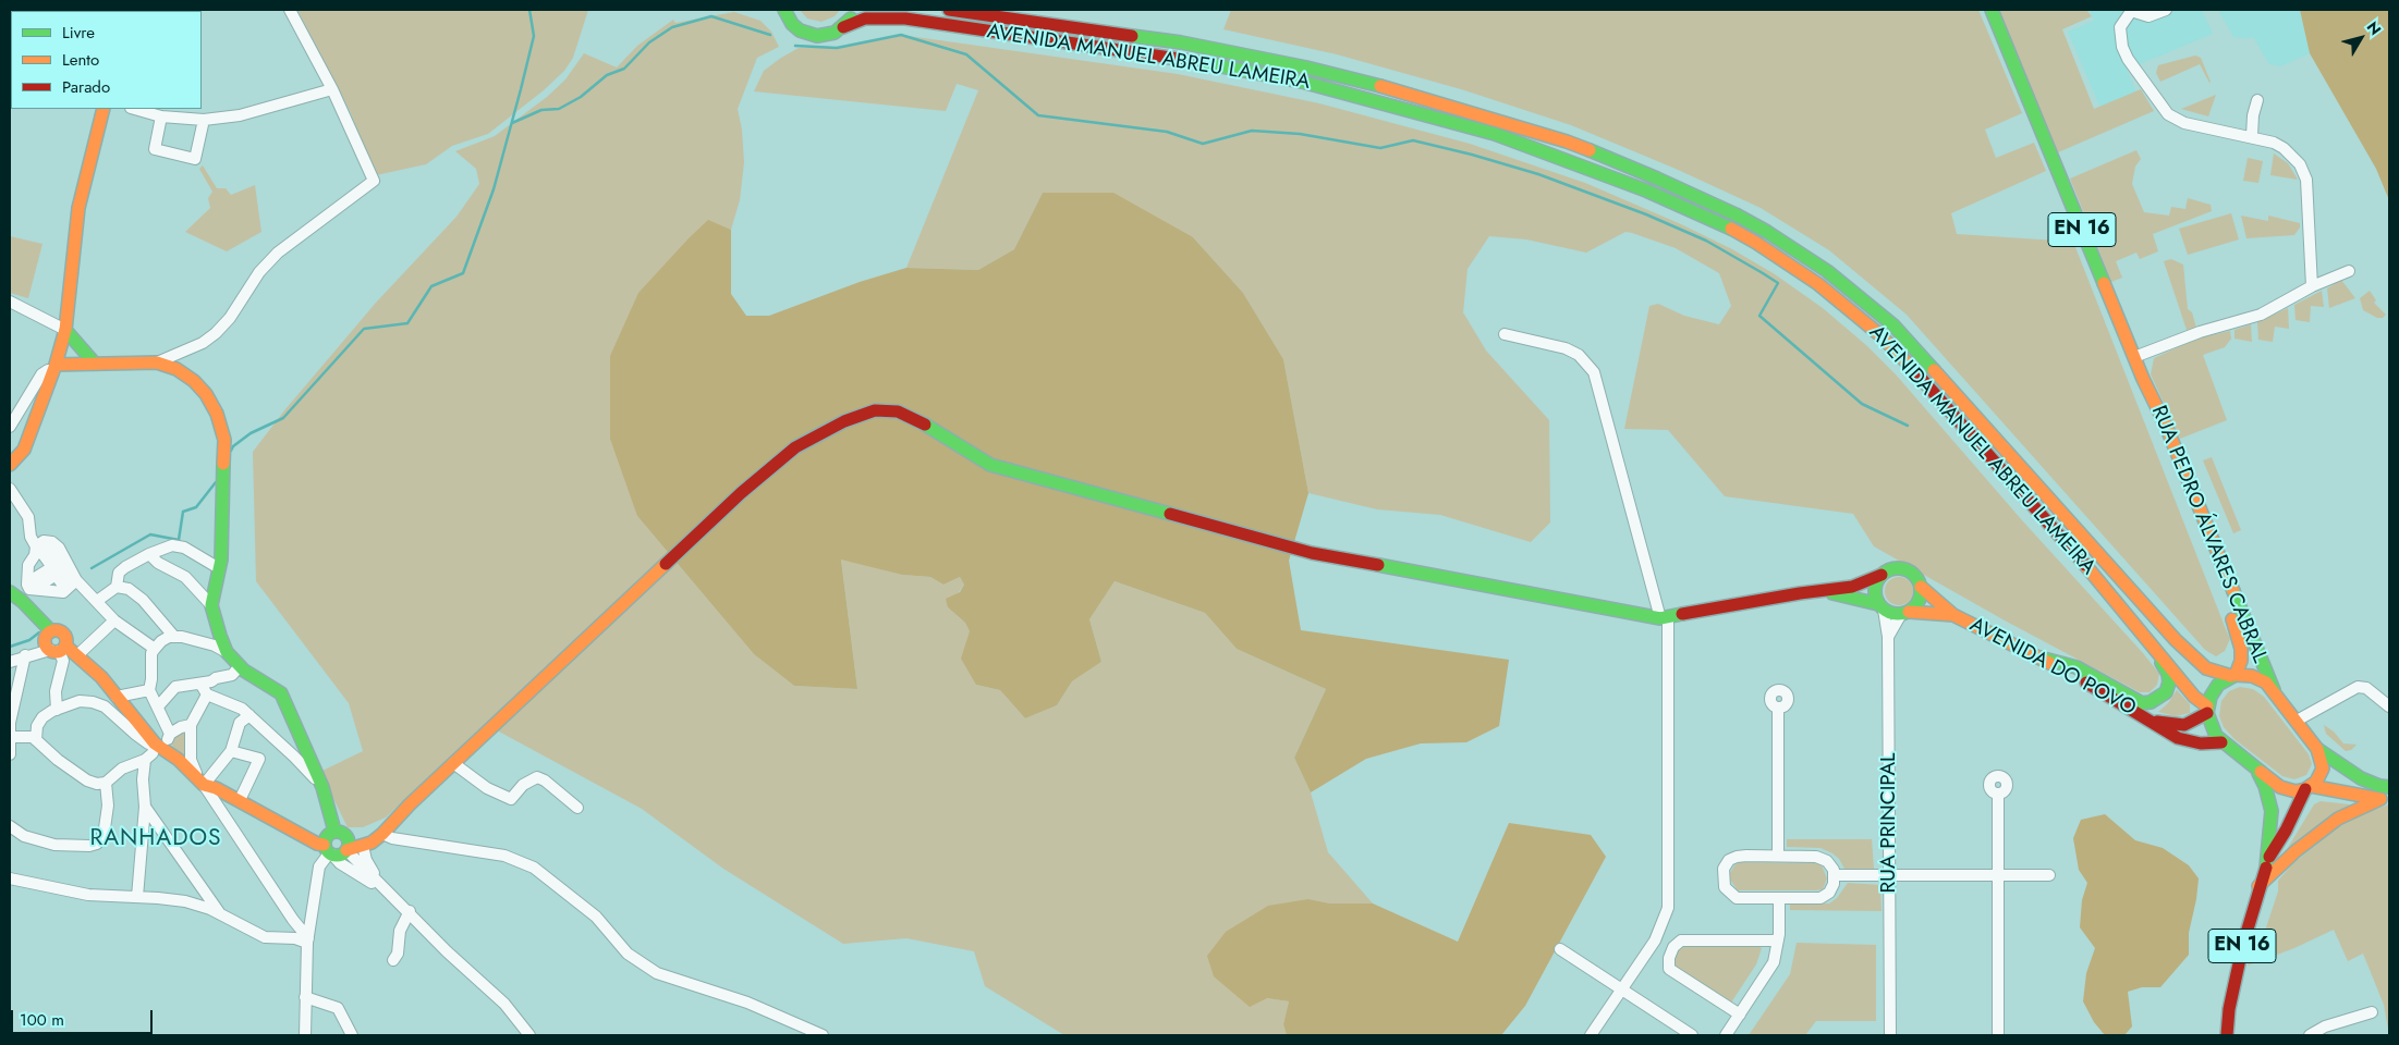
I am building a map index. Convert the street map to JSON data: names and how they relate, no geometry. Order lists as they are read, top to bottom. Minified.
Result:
{"streets":{"main road":["AVENIDA MANUEL ABREU LAMEIRA","EN 16","RUA PEDRO ÁLVARES CABRAL","AVENIDA DO POVO"],"street":["RUA PRINCIPAL"]},"crossings":[["AVENIDA MANUEL ABREU LAMEIRA","EN 16"],["AVENIDA MANUEL ABREU LAMEIRA","RUA PEDRO ÁLVARES CABRAL"],["AVENIDA MANUEL ABREU LAMEIRA","AVENIDA DO POVO"],["EN 16","RUA PEDRO ÁLVARES CABRAL"],["AVENIDA DO POVO","RUA PRINCIPAL"]],"districts":["RANHADOS"],"legend":["Livre","Lento","Parado"],"scale_bar":"100 m","north":"top right"}
